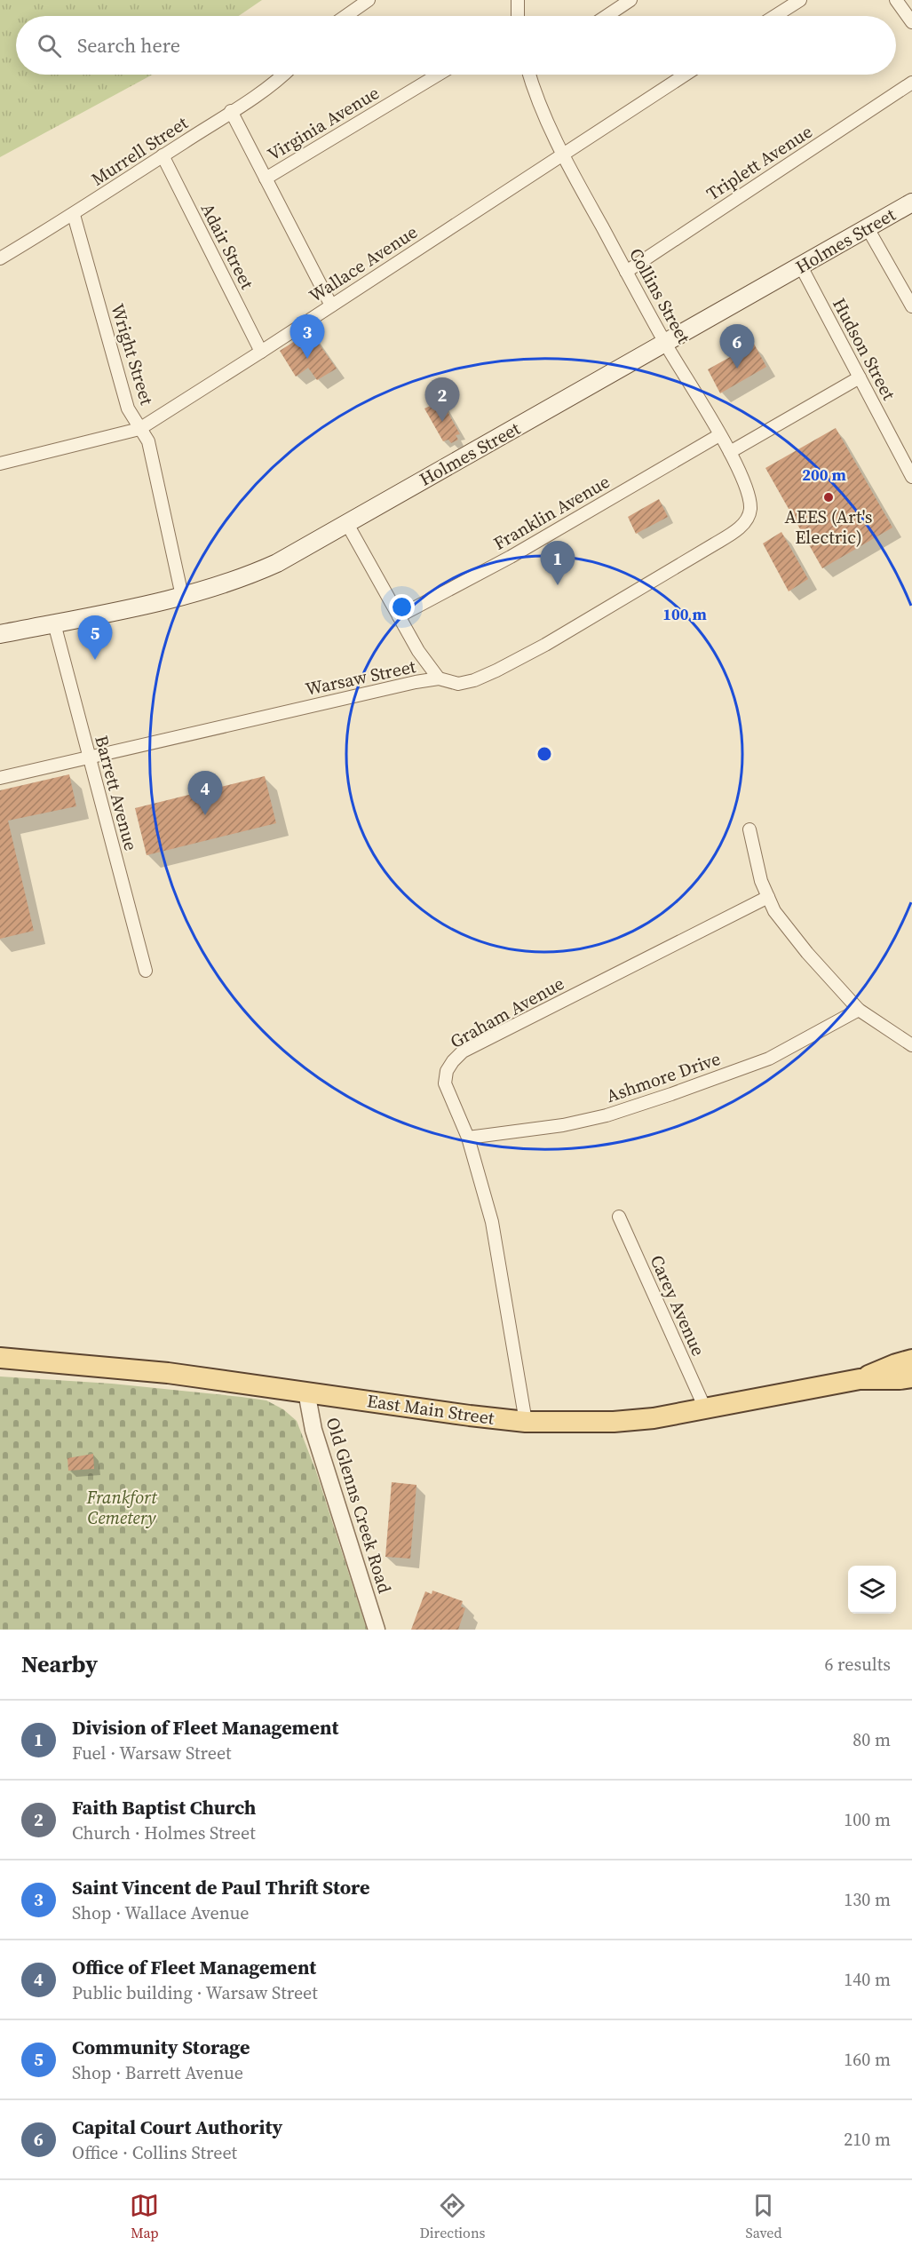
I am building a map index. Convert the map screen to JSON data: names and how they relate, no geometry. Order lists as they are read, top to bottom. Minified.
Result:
{"streets":{"main road":["Holmes Street","East Main Street"],"street":["Virginia Avenue","Murrell Street","Triplett Avenue","Adair Street","Wallace Avenue","Collins Street","Hudson Street","Wright Street","Franklin Avenue","Warsaw Street","Barrett Avenue","Graham Avenue","Ashmore Drive","Carey Avenue","Old Glenns Creek Road"]},"crossings":[["Murrell Street","Adair Street"],["Murrell Street","Wright Street"],["Triplett Avenue","Collins Street"],["Holmes Street","Collins Street"],["Holmes Street","Hudson Street"],["Holmes Street","Wright Street"],["Holmes Street","Barrett Avenue"],["Adair Street","Wallace Avenue"],["Wallace Avenue","Collins Street"],["Wallace Avenue","Wright Street"],["Collins Street","Franklin Avenue"],["Collins Street","Warsaw Street"],["Warsaw Street","Barrett Avenue"],["Graham Avenue","Ashmore Drive"],["Graham Avenue","East Main Street"],["Carey Avenue","East Main Street"],["East Main Street","Old Glenns Creek Road"]],"parks":["Frankfort Cemetery"],"places":["AEES (Art's Electric)"],"page":{"search":"Search here","pins":["3","6","2","1","5","4"],"heading":["Nearby","6 results"],"list":[{"mark":"1","name":"Division of Fleet Management","note":"Fuel · Warsaw Street","value":"80 m"},{"mark":"2","name":"Faith Baptist Church","note":"Church · Holmes Street","value":"100 m"},{"mark":"3","name":"Saint Vincent de Paul Thrift Store","note":"Shop · Wallace Avenue","value":"130 m"},{"mark":"4","name":"Office of Fleet Management","note":"Public building · Warsaw Street","value":"140 m"},{"mark":"5","name":"Community Storage","note":"Shop · Barrett Avenue","value":"160 m"},{"mark":"6","name":"Capital Court Authority","note":"Office · Collins Street","value":"210 m"}],"nav":["Map","Directions","Saved"]},"rings":["200 m","100 m"]}
